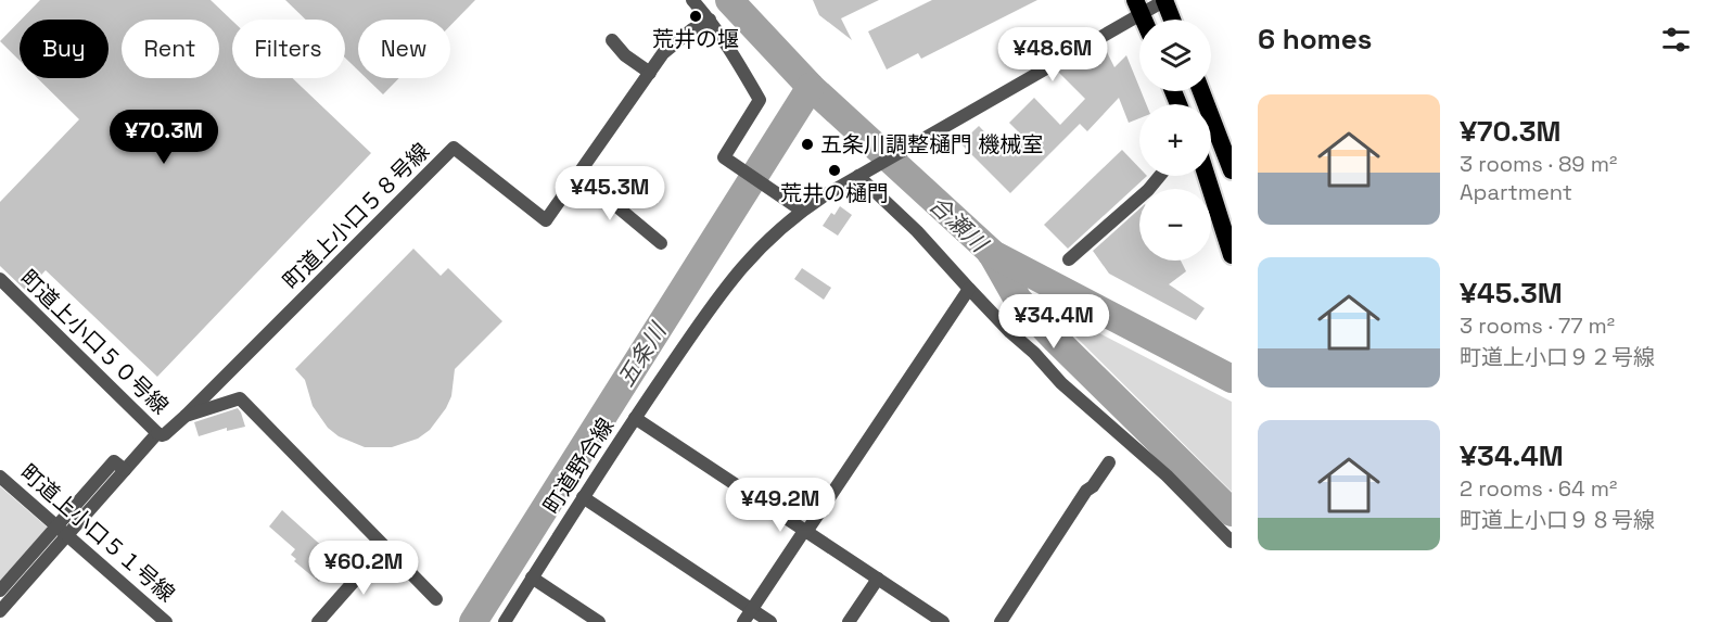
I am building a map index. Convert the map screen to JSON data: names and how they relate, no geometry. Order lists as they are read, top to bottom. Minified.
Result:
{"streets":{"street":["町道上小口５８号線","町道上小口５０号線","町道野合線","町道上小口５１号線"]},"crossings":[["町道上小口５０号線","町道上小口５１号線"]],"water":["合瀬川","五条川"],"places":["荒井の堰","五条川調整樋門 機械室","荒井の樋門"],"page":{"heading":"6 homes","map_buttons":["+","−"],"chip":["Buy","Rent","Filters","New"],"price":["¥48.6M","¥70.3M","¥45.3M","¥34.4M","¥49.2M","¥60.2M"],"list":[{"name":"¥70.3M","note":"3 rooms · 89 m² · Apartment"},{"name":"¥45.3M","note":"3 rooms · 77 m² · 町道上小口９２号線"},{"name":"¥34.4M","note":"2 rooms · 64 m² · 町道上小口９８号線"}]}}
